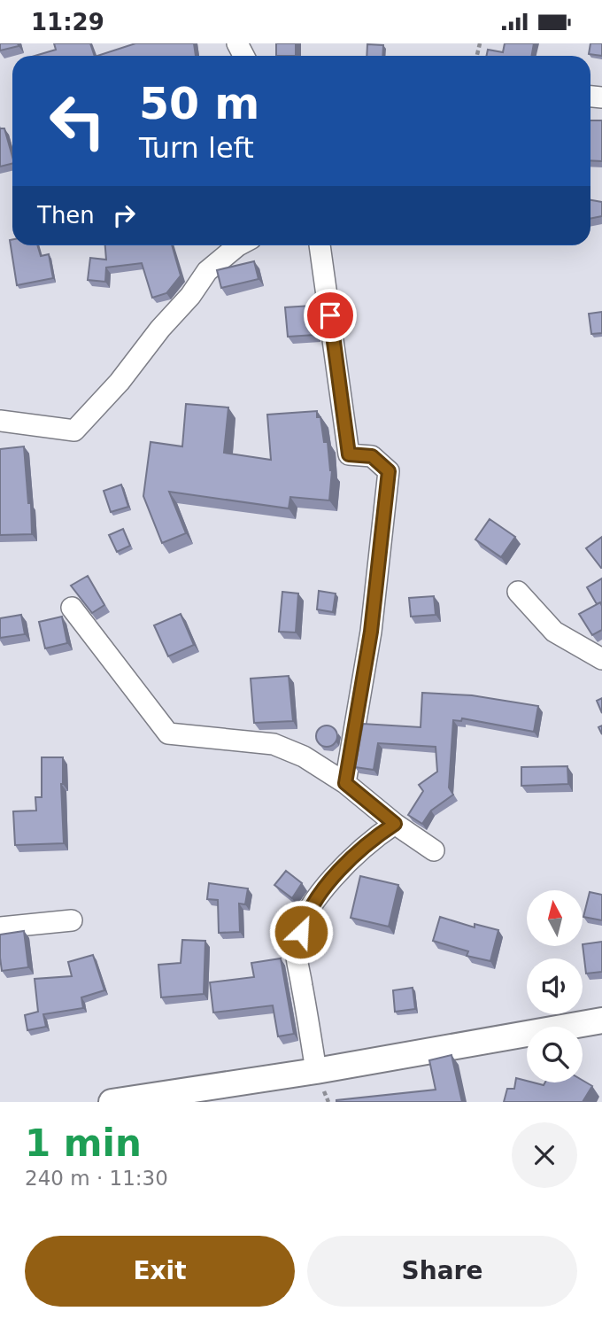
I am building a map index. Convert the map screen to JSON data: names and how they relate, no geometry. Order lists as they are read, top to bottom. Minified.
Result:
{"north":"top","page":{"status":"11:29","turn":["50 m","Turn left"],"then":"Then","heading":["1 min","240 m · 11:30"],"buttons":["Exit","Share"]}}
